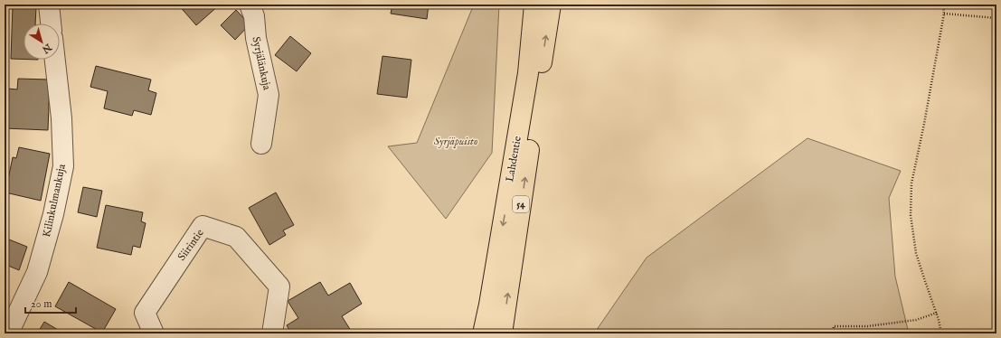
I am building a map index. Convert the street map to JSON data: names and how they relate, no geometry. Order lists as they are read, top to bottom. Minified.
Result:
{"streets":{"main road":["Lahdentie","54"],"street":["Syrjälänkuja","Kilinkulmankuja","Siirintie"]},"parks":["Syrjäpuisto"],"scale_bar":"20 m","north":"bottom right"}
